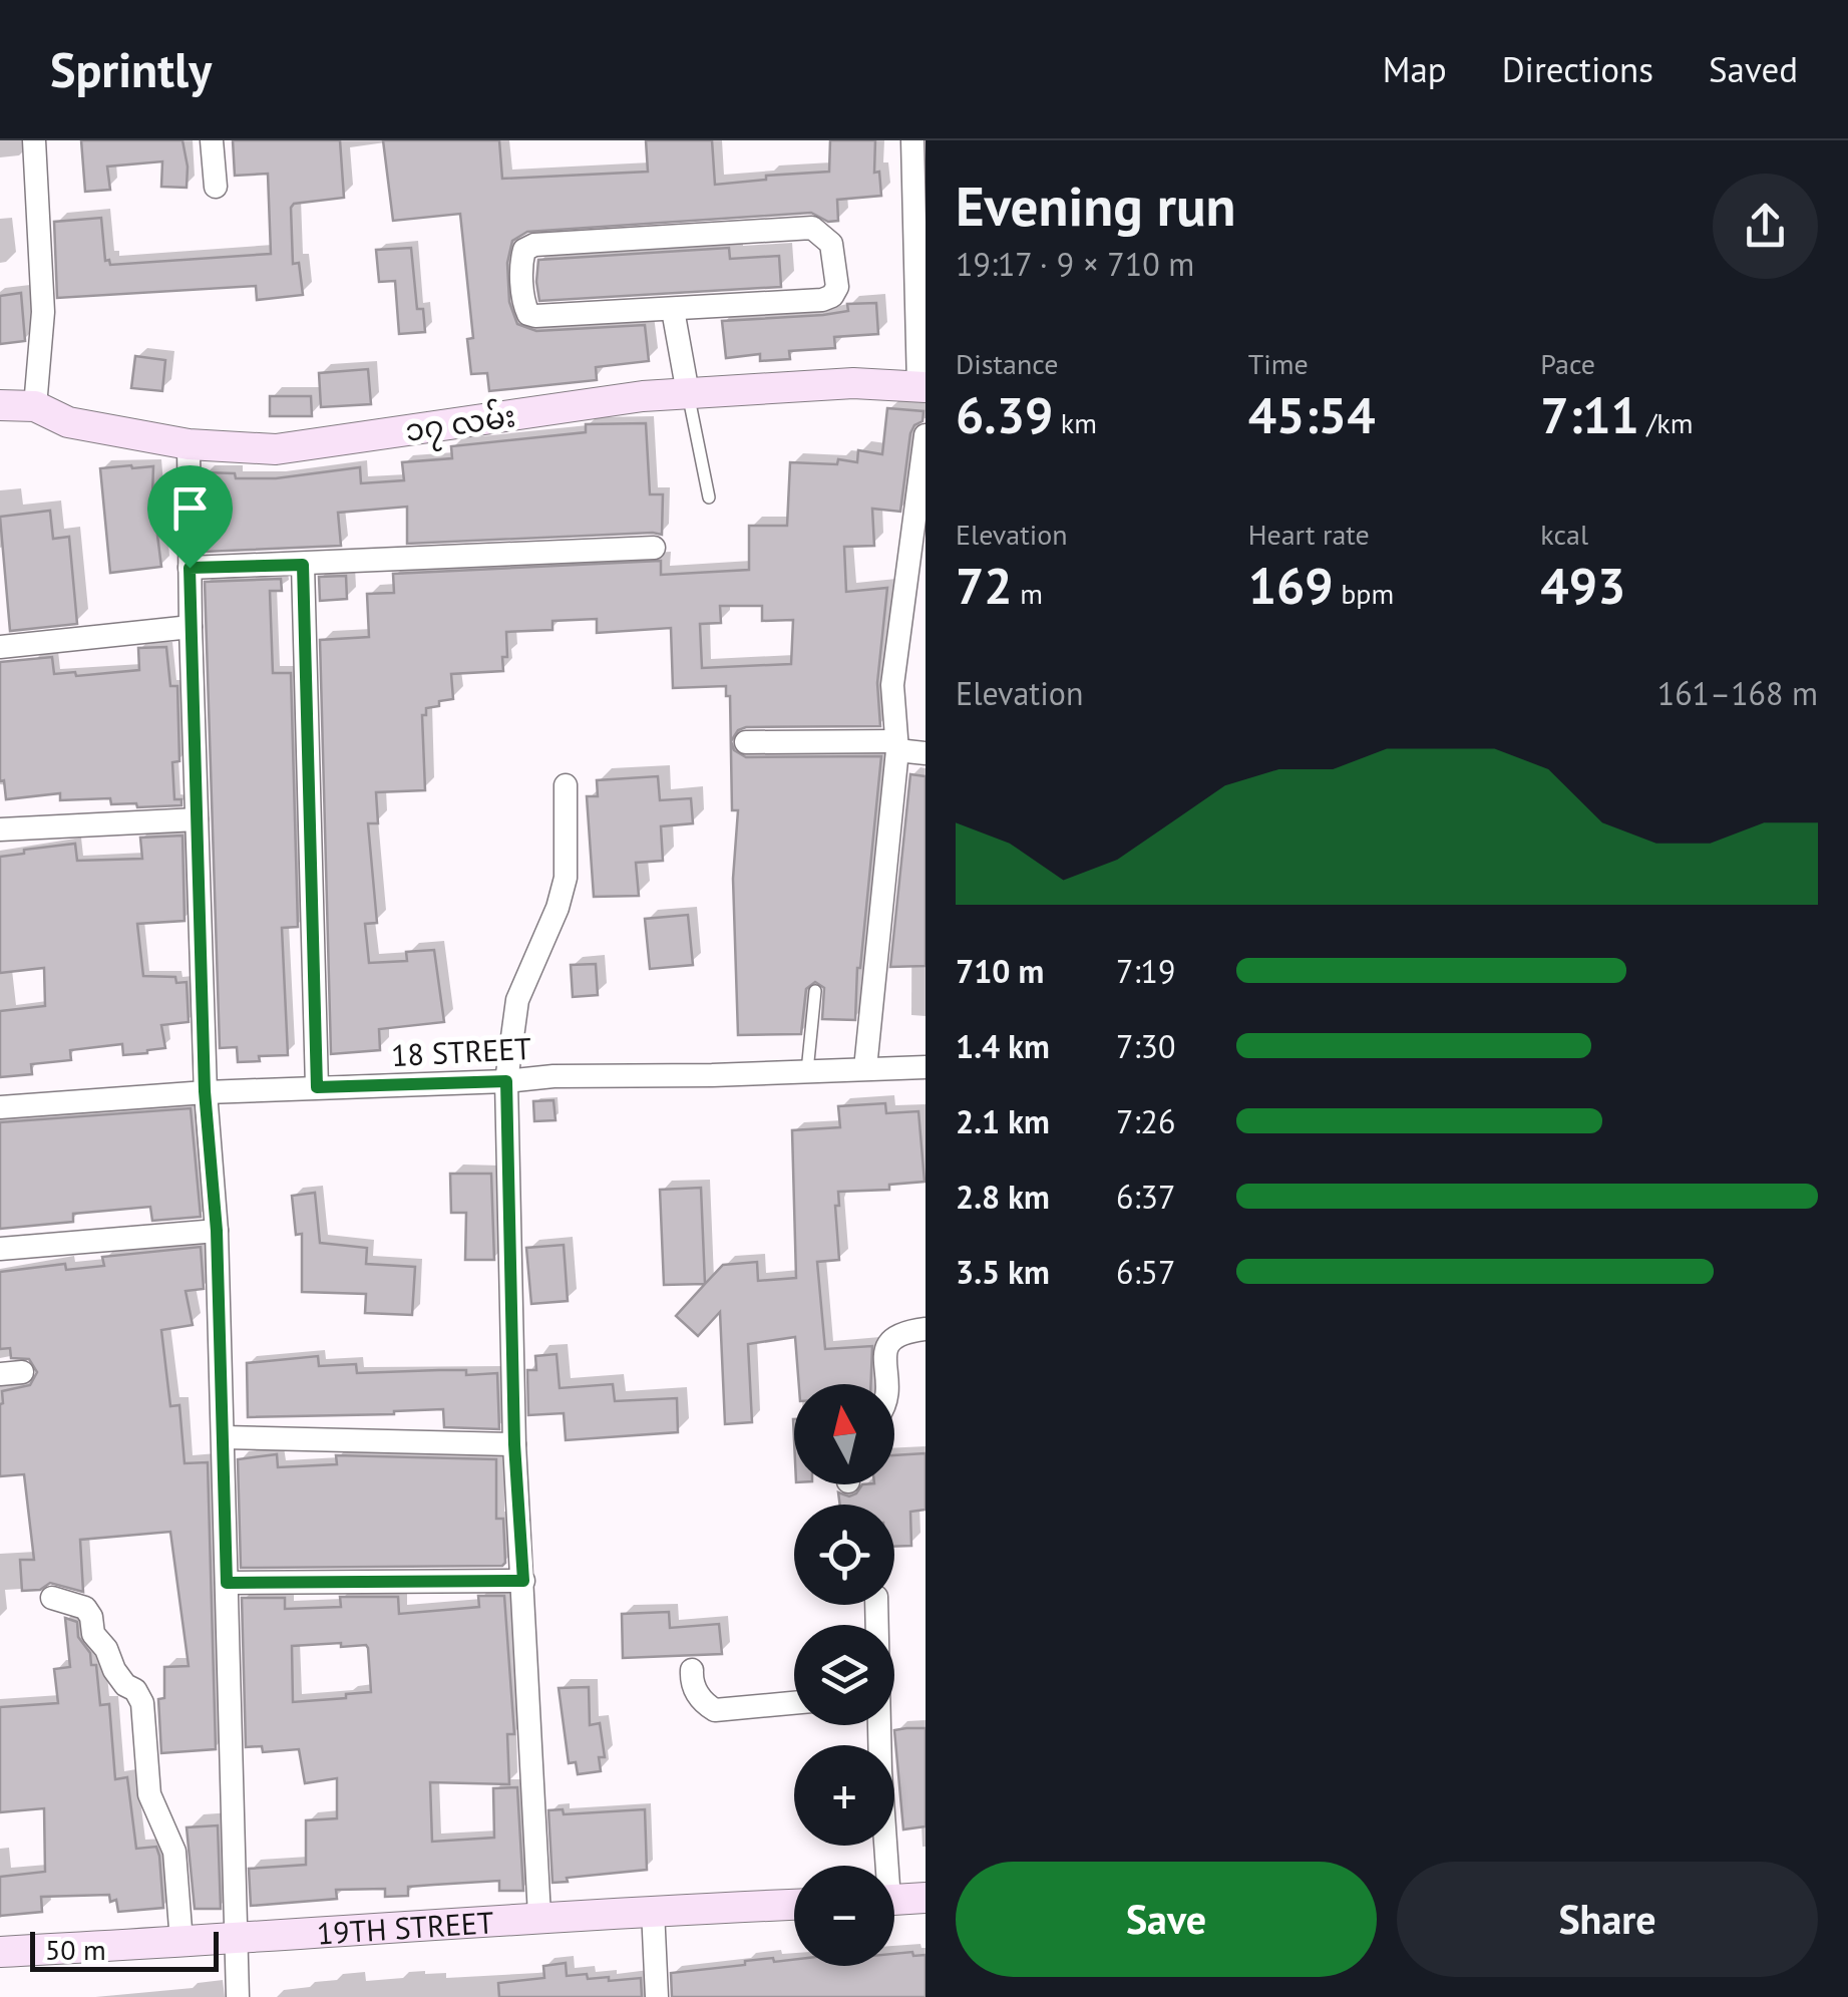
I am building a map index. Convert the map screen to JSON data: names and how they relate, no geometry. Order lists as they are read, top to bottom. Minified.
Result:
{"streets":{"street":["၁၇ လမ်း","18 STREET","19TH STREET"]},"scale_bar":"50 m","north":"top","page":{"header":"Sprintly","nav":["Map","Directions","Saved"],"heading":["Evening run","19:17 · 9 × 710 m"],"stats":[["Distance","6.39 km"],["Time","45:54"],["Pace","7:11 /km"],["Elevation","72 m"],["Heart rate","169 bpm"],["kcal","493"]],"chart":["Elevation","161–168 m"],"list":[{"name":"710 m","note":"7:19"},{"name":"1.4 km","note":"7:30"},{"name":"2.1 km","note":"7:26"},{"name":"2.8 km","note":"6:37"},{"name":"3.5 km","note":"6:57"}],"map_buttons":["+","−"],"buttons":["Save","Share"],"scale":"50 m"}}
